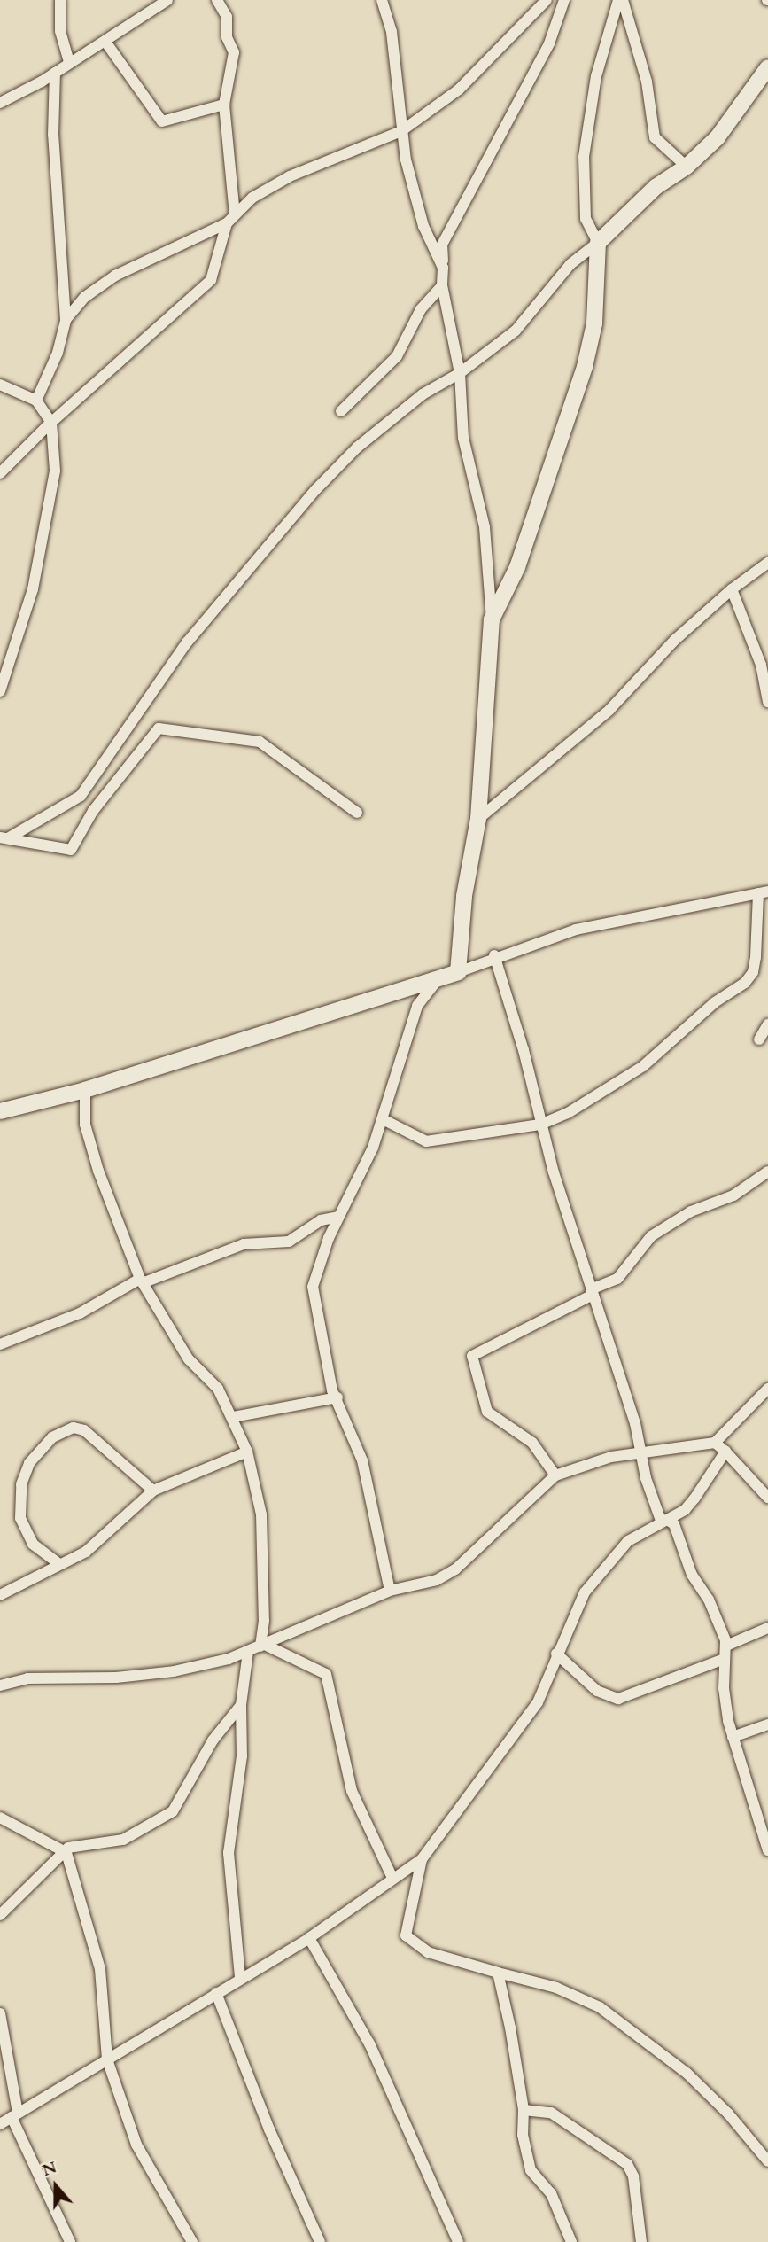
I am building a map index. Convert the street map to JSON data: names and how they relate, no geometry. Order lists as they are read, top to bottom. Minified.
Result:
{"north":"top"}
